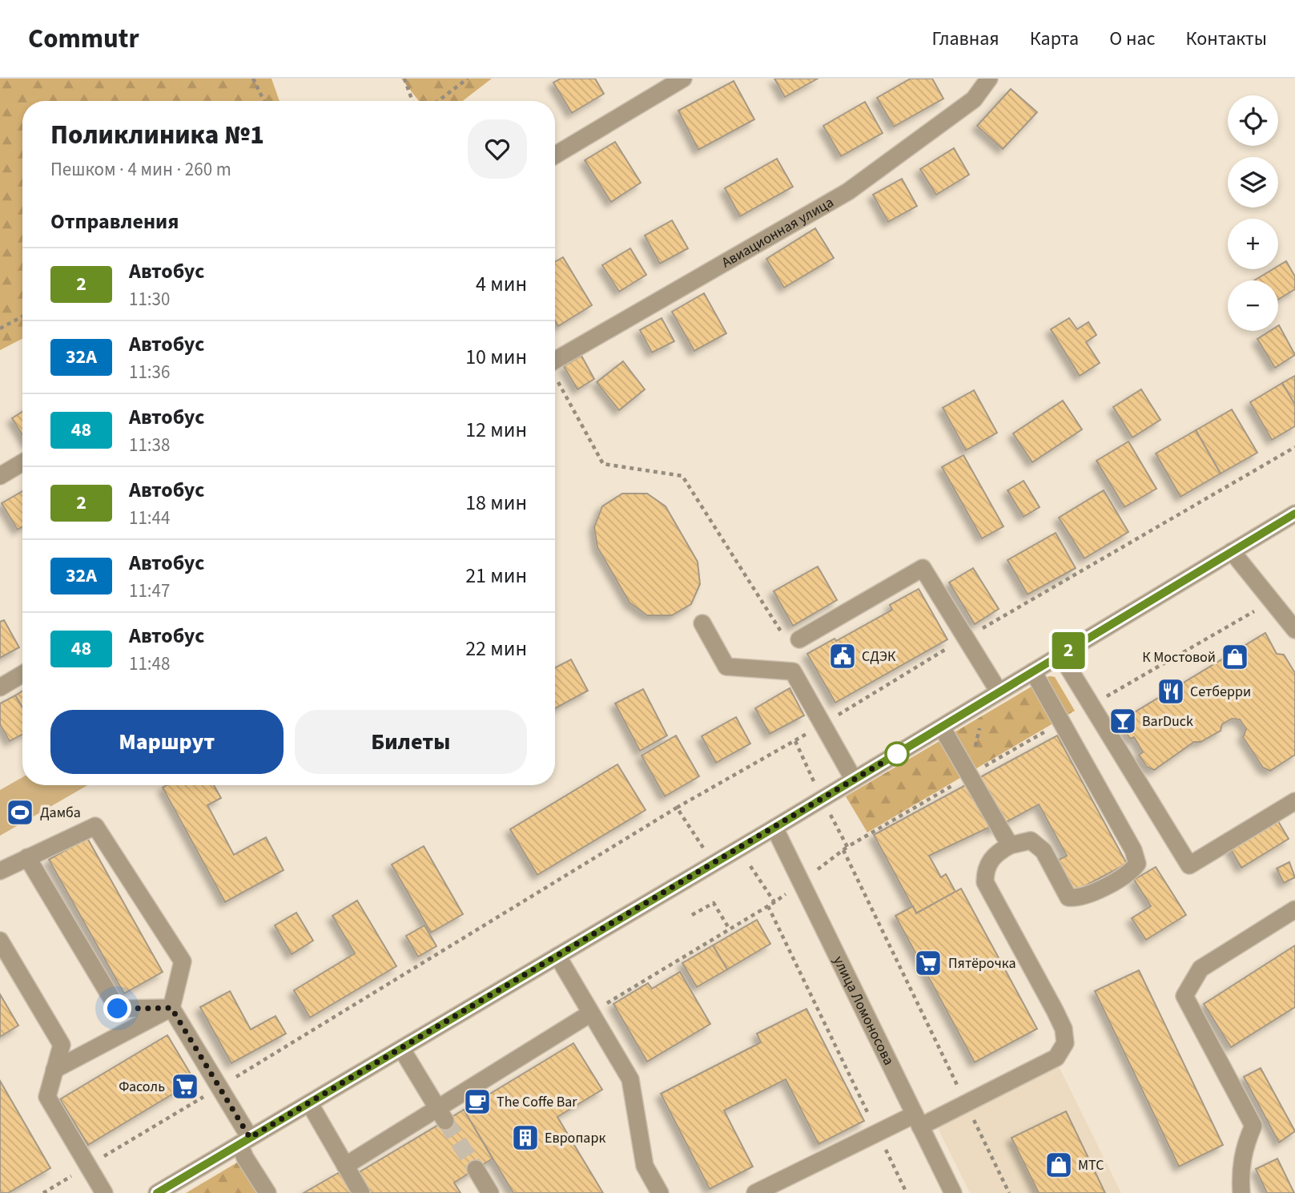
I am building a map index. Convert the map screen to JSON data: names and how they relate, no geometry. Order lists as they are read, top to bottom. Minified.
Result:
{"streets":{"street":["Авиационная улица","улица Ломоносова"]},"places":{"public building":["СДЭК"],"shop":["К Мостовой","МТС"],"restaurant":["Сетберри"],"bar":["BarDuck"],"sports":["Дамба"],"supermarket":["Пятёрочка","Фасоль"],"cafe":["The Coffe Bar"],"building":["Европарк"]},"lines":["bus line 2"],"page":{"header":"Commutr","nav":["Главная","Карта","О нас","Контакты"],"on_map":"2","map_buttons":["+","−"],"heading":[["Поликлиника №1","Пешком · 4 мин · 260 m"],"Отправления"],"list":[{"mark":"2","name":"Автобус","note":"11:30","value":"4 мин"},{"mark":"32A","name":"Автобус","note":"11:36","value":"10 мин"},{"mark":"48","name":"Автобус","note":"11:38","value":"12 мин"},{"mark":"2","name":"Автобус","note":"11:44","value":"18 мин"},{"mark":"32A","name":"Автобус","note":"11:47","value":"21 мин"},{"mark":"48","name":"Автобус","note":"11:48","value":"22 мин"}],"buttons":["Маршрут","Билеты"]}}
